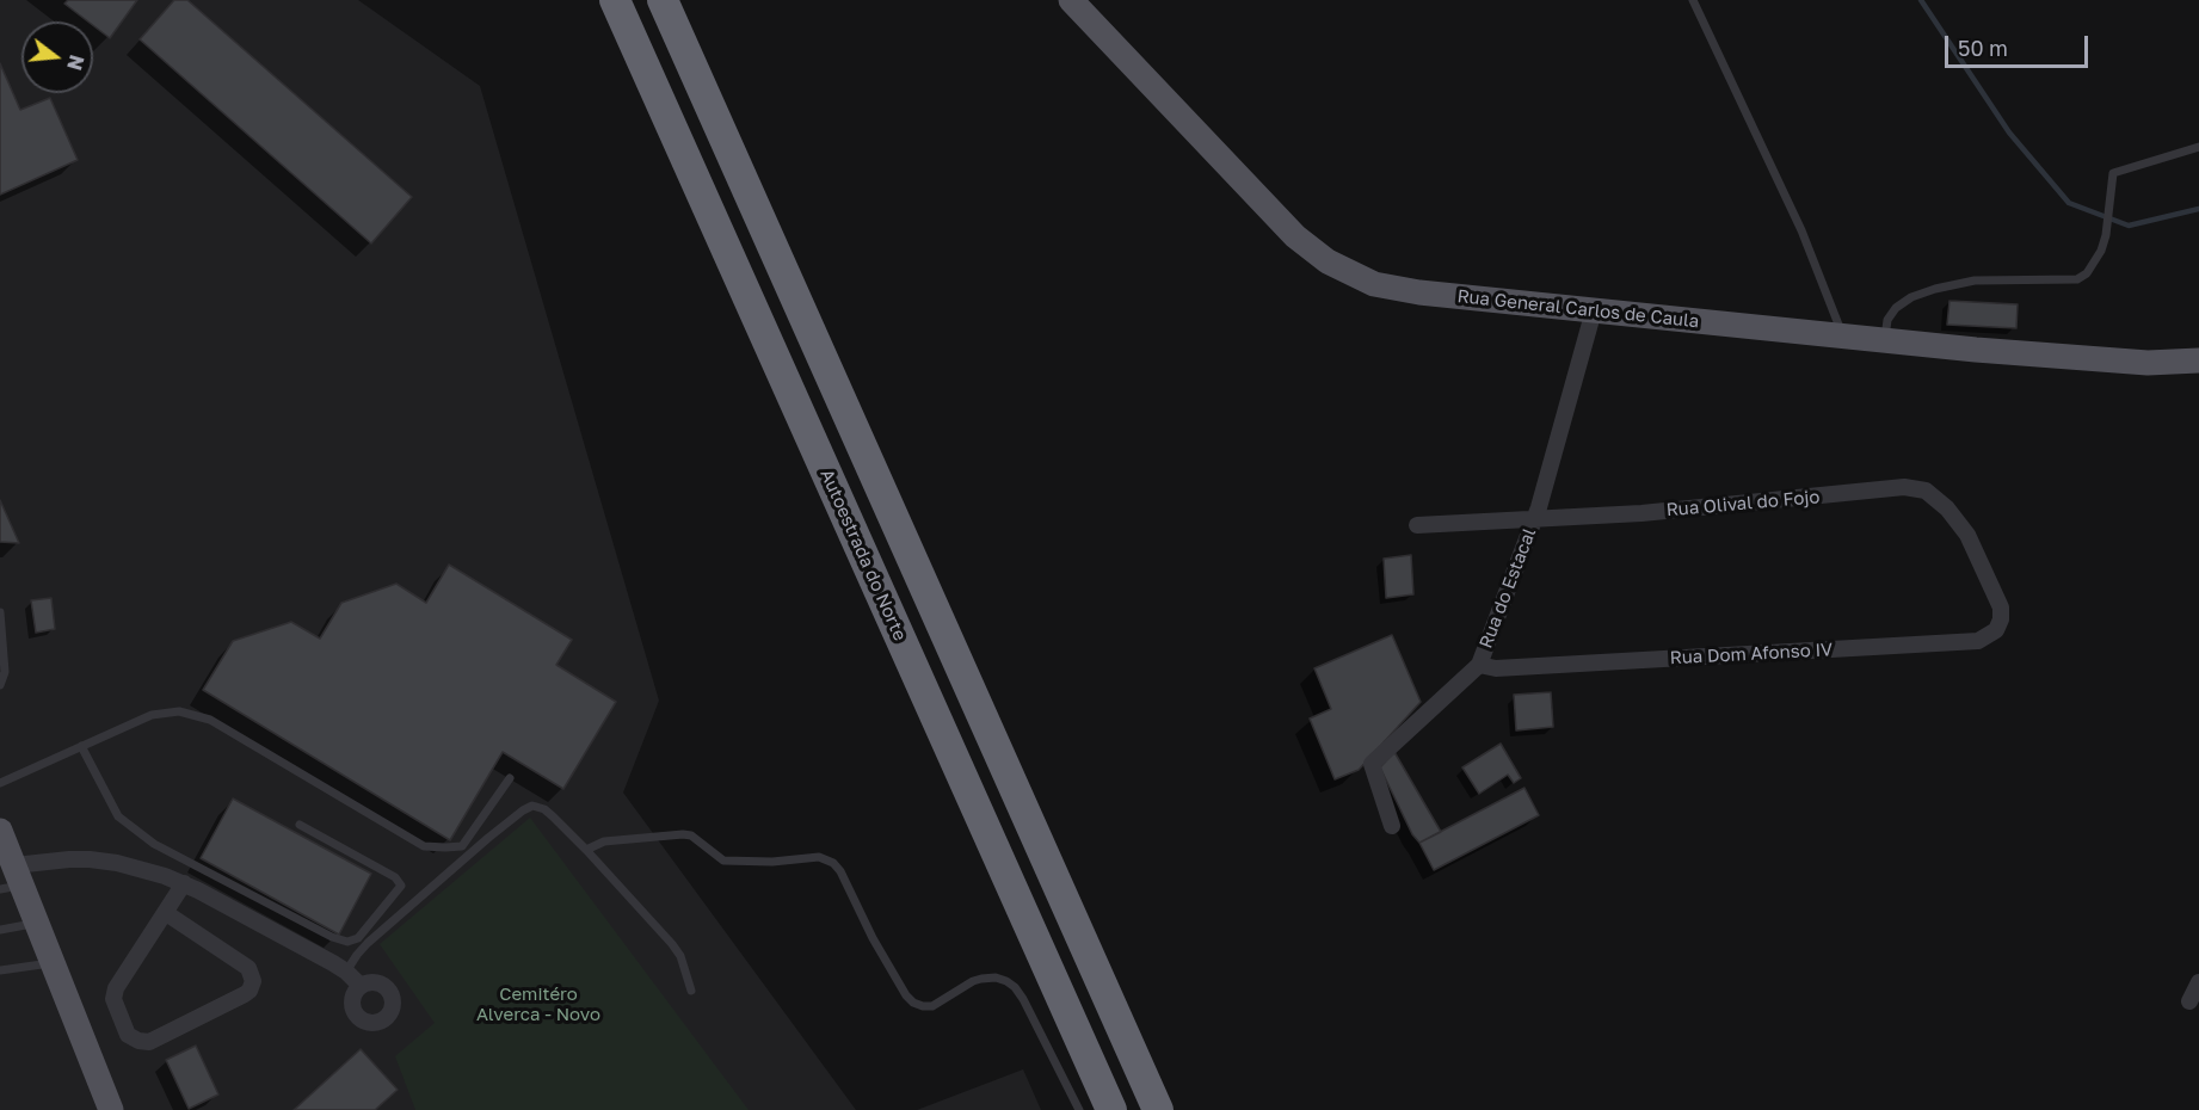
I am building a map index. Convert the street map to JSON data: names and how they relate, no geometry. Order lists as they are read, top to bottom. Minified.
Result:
{"streets":{"highway":["Autoestrada do Norte"],"main road":["Rua General Carlos de Caula"],"street":["Rua Olival do Fojo","Rua do Estacal","Rua Dom Afonso IV"]},"crossings":[["Rua General Carlos de Caula","Rua do Estacal"],["Rua Olival do Fojo","Rua do Estacal"],["Rua Olival do Fojo","Rua Dom Afonso IV"],["Rua do Estacal","Rua Dom Afonso IV"]],"parks":["Cemitéro Alverca - Novo"],"scale_bar":"50 m","north":"right"}
